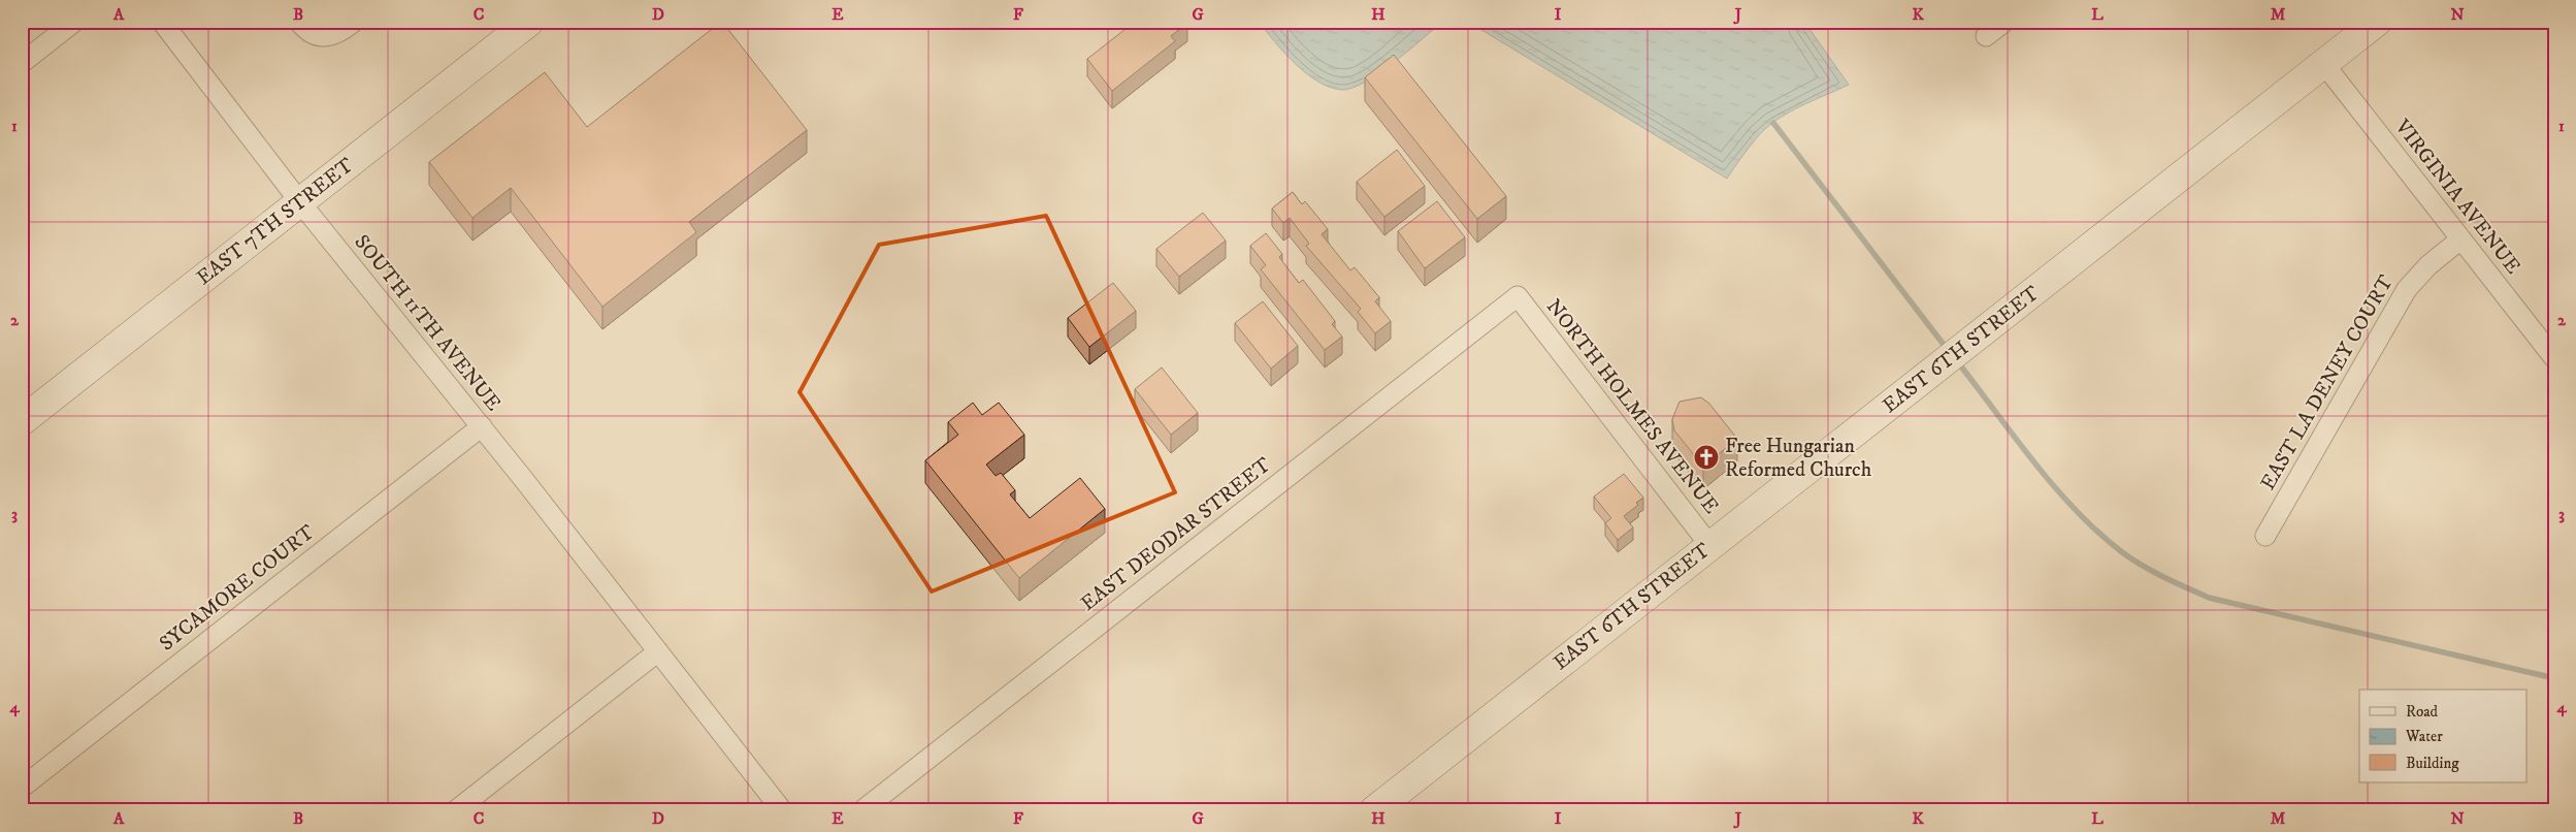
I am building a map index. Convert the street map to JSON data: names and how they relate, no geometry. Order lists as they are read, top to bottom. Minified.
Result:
{"streets":{"main road":["EAST 7TH STREET","EAST 6TH STREET"],"street":["VIRGINIA AVENUE","SOUTH 11TH AVENUE","EAST LA DENEY COURT","NORTH HOLMES AVENUE","EAST DEODAR STREET","SYCAMORE COURT"]},"crossings":[["VIRGINIA AVENUE","EAST 6TH STREET"],["VIRGINIA AVENUE","EAST LA DENEY COURT"],["EAST 7TH STREET","SOUTH 11TH AVENUE"],["SOUTH 11TH AVENUE","SYCAMORE COURT"],["EAST 6TH STREET","NORTH HOLMES AVENUE"],["NORTH HOLMES AVENUE","EAST DEODAR STREET"]],"places":{"church":["Free Hungarian Reformed Church"]},"legend":["Road","Water","Building"],"grid":{"columns":["A","B","C","D","E","F","G","H","I","J","K","L","M","N"],"rows":["1","2","3","4"]}}
